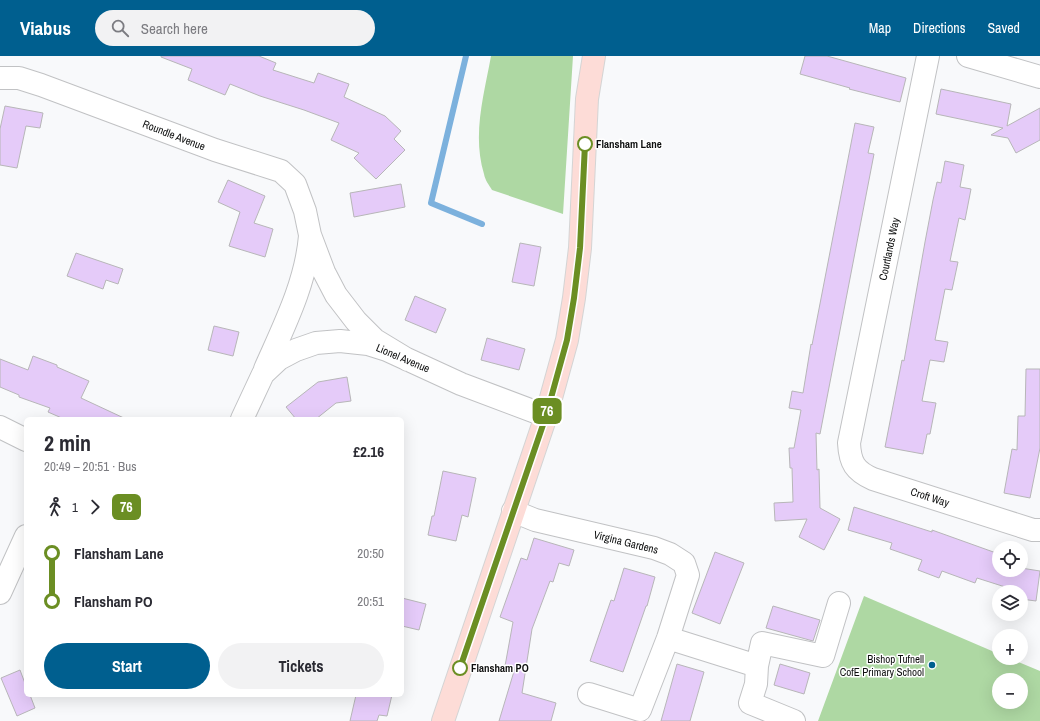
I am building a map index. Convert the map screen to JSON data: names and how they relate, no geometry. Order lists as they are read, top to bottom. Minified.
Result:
{"streets":{"street":["Roundle Avenue","Courtlands Way","Lionel Avenue","Croft Way","Virgina Gardens"]},"crossings":[["Roundle Avenue","Lionel Avenue"],["Courtlands Way","Croft Way"]],"places":["Flansham Lane","Bishop Tufnell CofE Primary School","Flansham PO"],"lines":["bus line 76"],"page":{"header":"Viabus","search":"Search here","nav":["Map","Directions","Saved"],"on_map":"76","heading":["2 min","20:49 – 20:51 · Bus","£2.16"],"legs":["1","76"],"list":[{"name":"Flansham Lane","value":"20:50"},{"name":"Flansham PO","value":"20:51"}],"map_buttons":["+","−"],"buttons":["Start","Tickets"]}}
